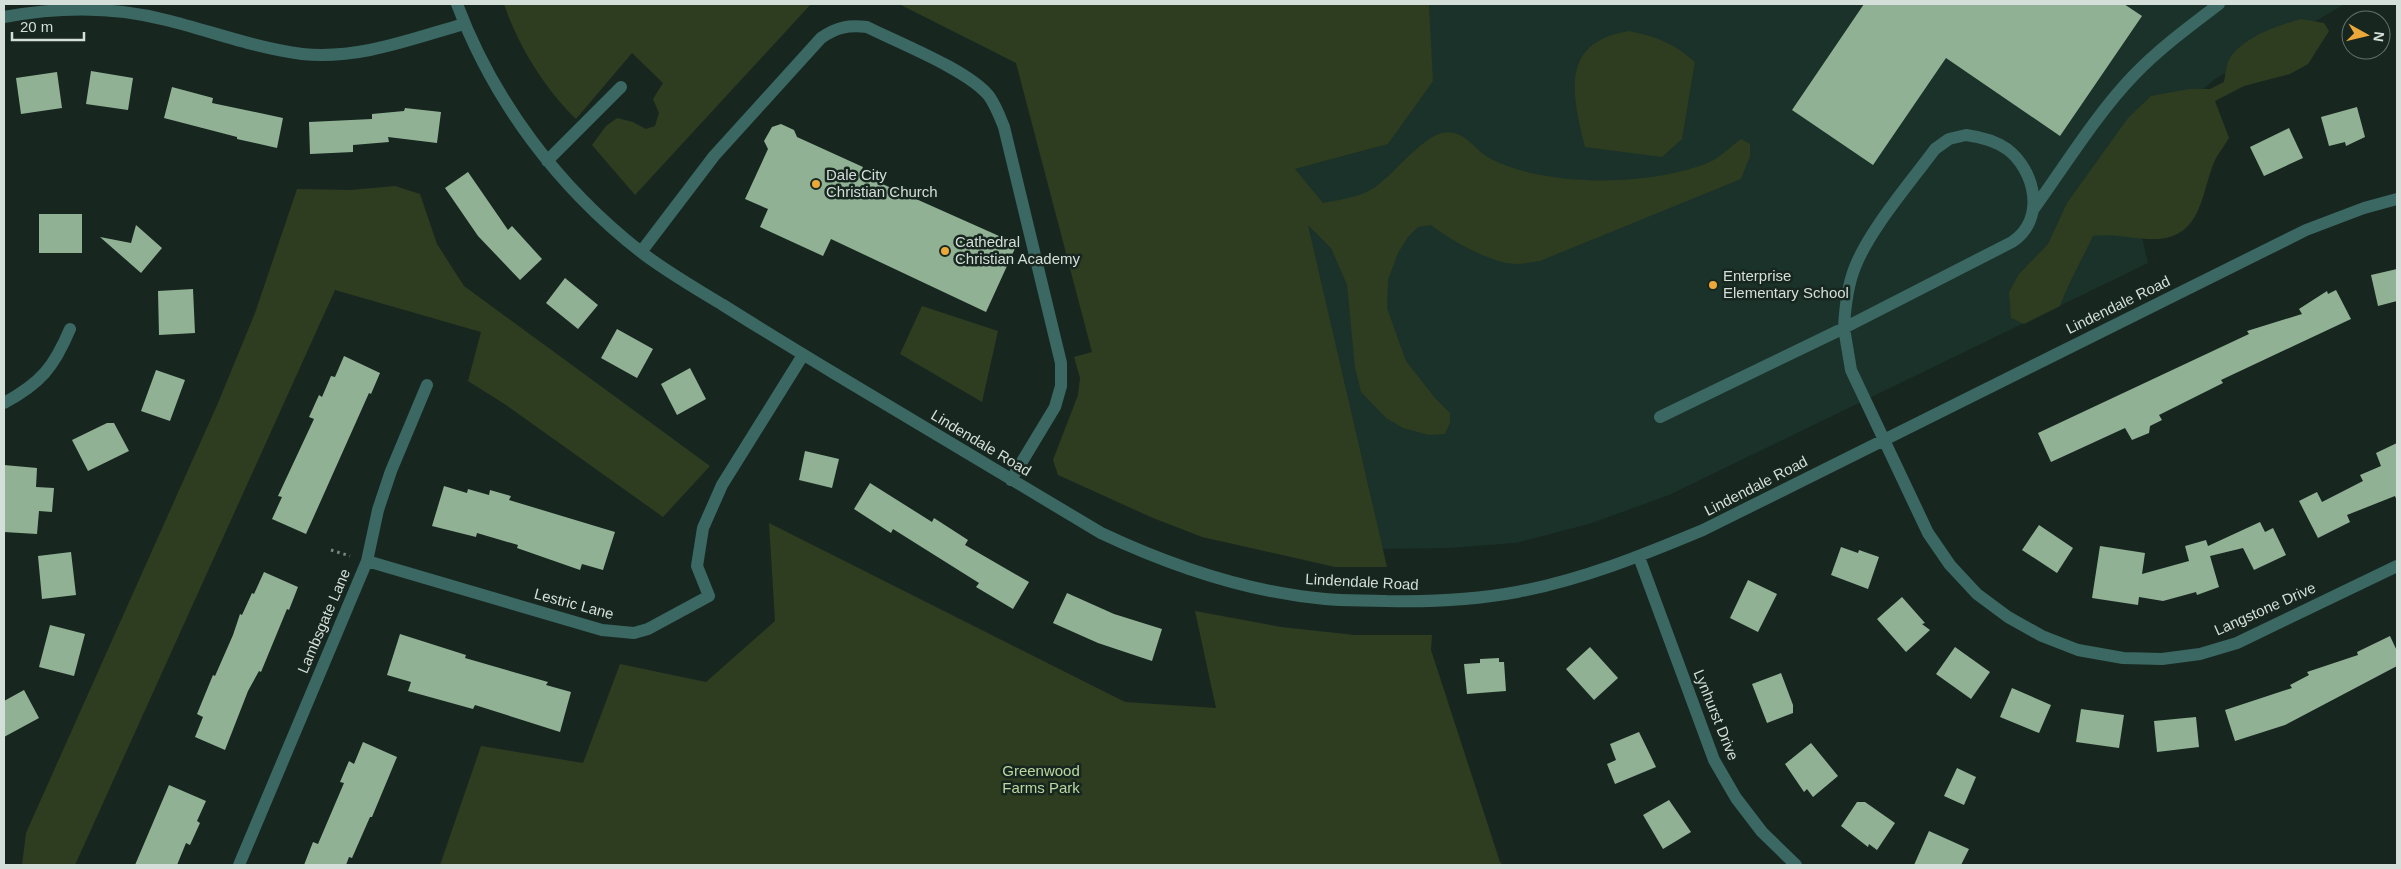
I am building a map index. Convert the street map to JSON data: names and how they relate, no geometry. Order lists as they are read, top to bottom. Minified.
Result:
{"streets":{"street":["Lindendale Road","Lestric Lane","Langstone Drive","Lambsgate Lane","Lynhurst Drive"]},"crossings":[["Lindendale Road","Lestric Lane"],["Lindendale Road","Langstone Drive"],["Lindendale Road","Lynhurst Drive"],["Lestric Lane","Lambsgate Lane"]],"parks":["Greenwood Farms Park"],"places":["Dale City Christian Church","Cathedral Christian Academy","Enterprise Elementary School"],"scale_bar":"20 m","north":"right"}
